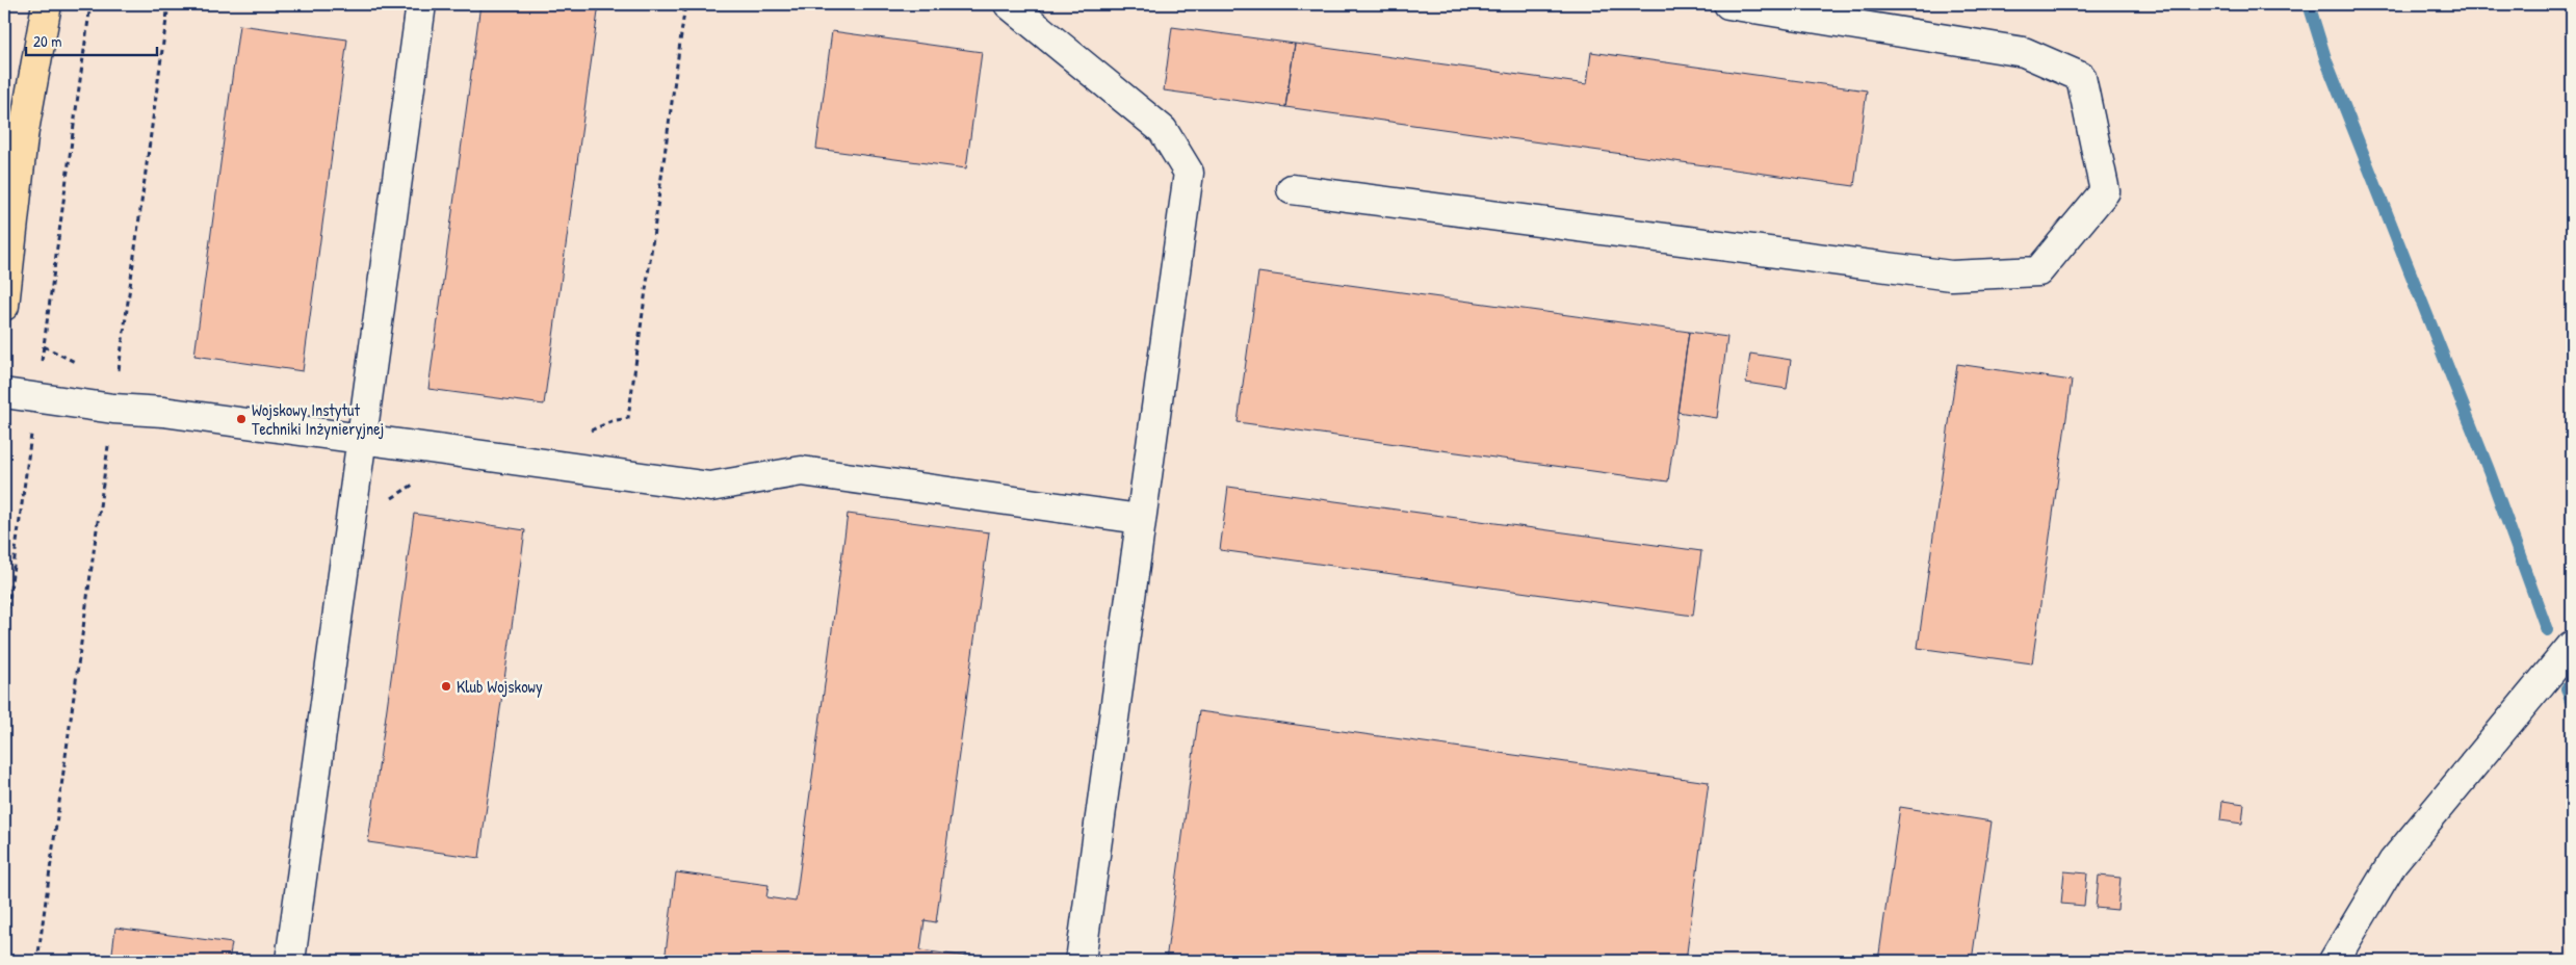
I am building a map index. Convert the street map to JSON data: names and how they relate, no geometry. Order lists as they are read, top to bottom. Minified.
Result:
{"places":["Wojskowy Instytut Techniki Inżynieryjnej","Klub Wojskowy"],"scale_bar":"20 m"}
